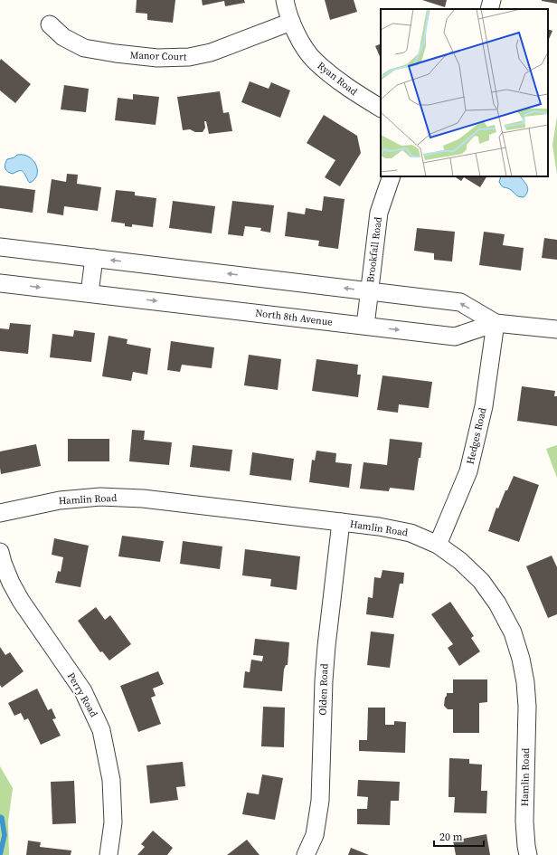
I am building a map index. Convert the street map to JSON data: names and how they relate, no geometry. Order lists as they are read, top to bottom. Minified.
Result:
{"streets":{"street":["Manor Court","Ryan Road","Brookfall Road","North 8th Avenue","Hedges Road","Hamlin Road","Olden Road","Perry Road"]},"crossings":[["Manor Court","Ryan Road"],["Brookfall Road","North 8th Avenue"],["North 8th Avenue","Hedges Road"],["Hedges Road","Hamlin Road"],["Hamlin Road","Olden Road"]],"scale_bar":"20 m"}
